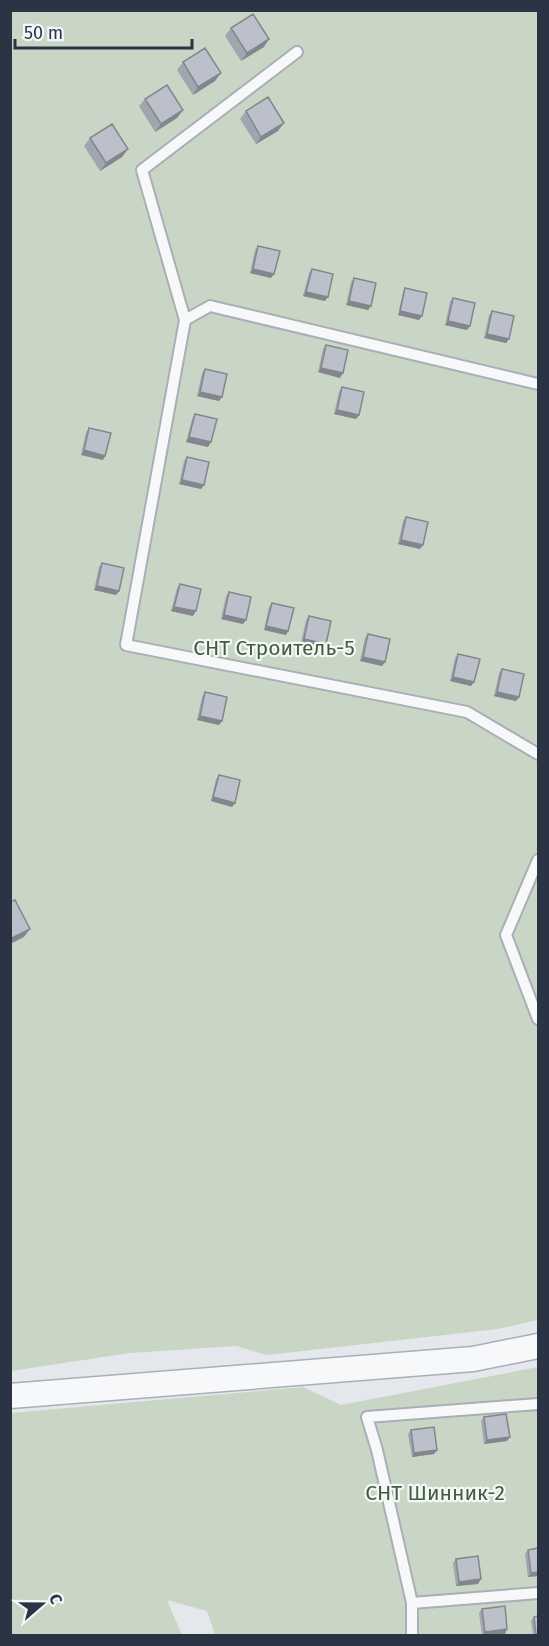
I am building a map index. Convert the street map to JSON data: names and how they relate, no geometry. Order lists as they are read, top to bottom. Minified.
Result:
{"parks":["СНТ Строитель-5","СНТ Шинник-2"],"scale_bar":"50 m","north":"right"}
